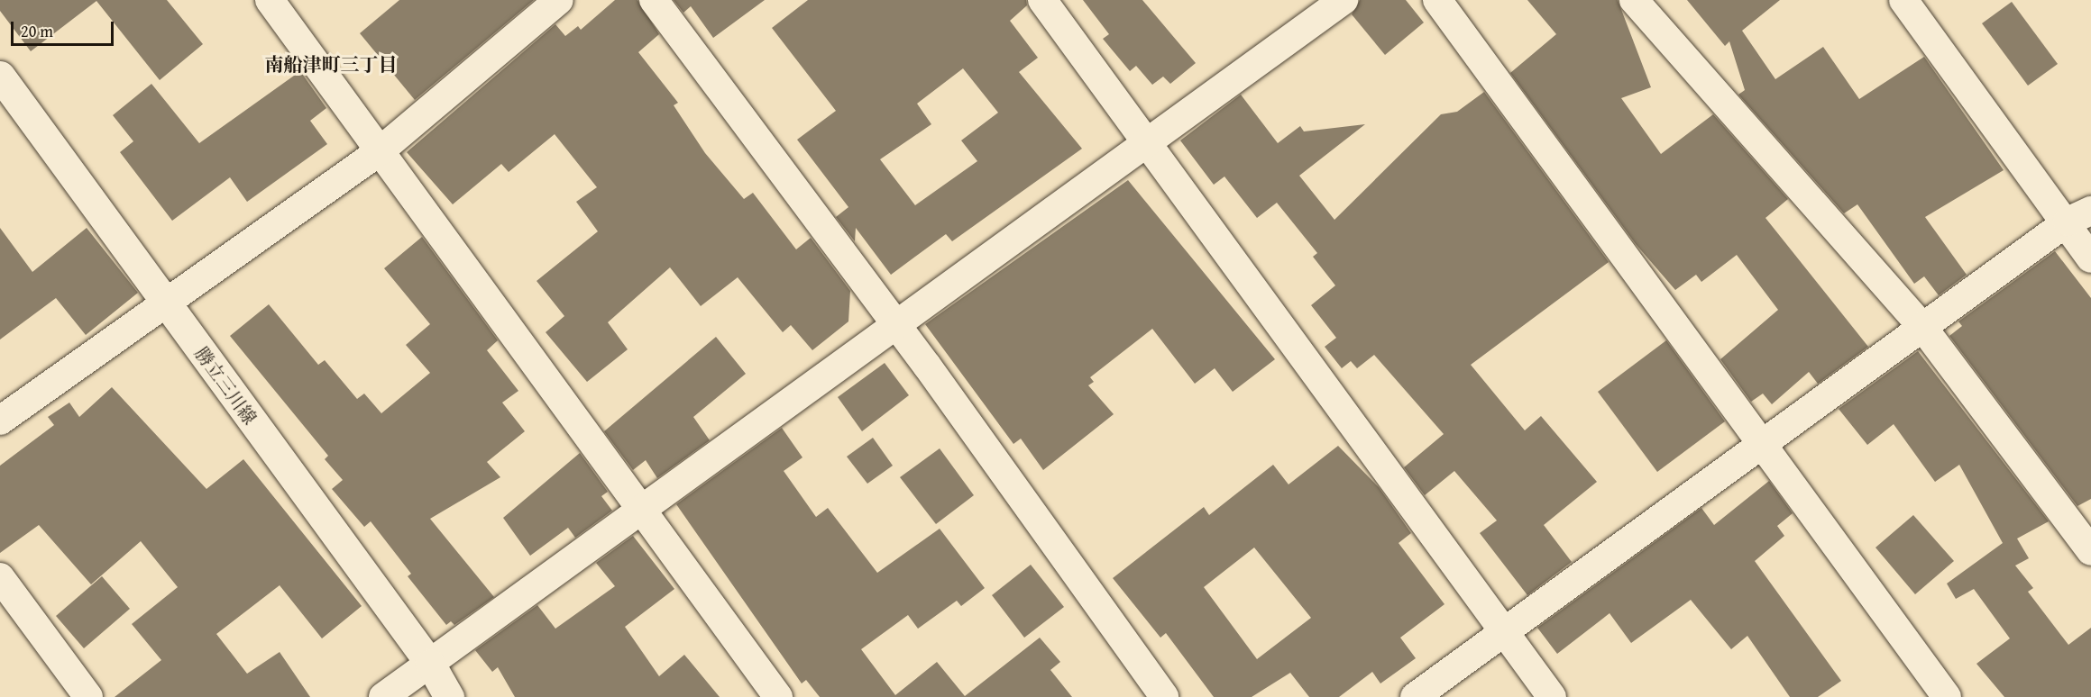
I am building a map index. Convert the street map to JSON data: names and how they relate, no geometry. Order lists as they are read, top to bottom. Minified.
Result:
{"streets":{"main road":["勝立三川線"]},"districts":["南船津町三丁目"],"scale_bar":"20 m"}
